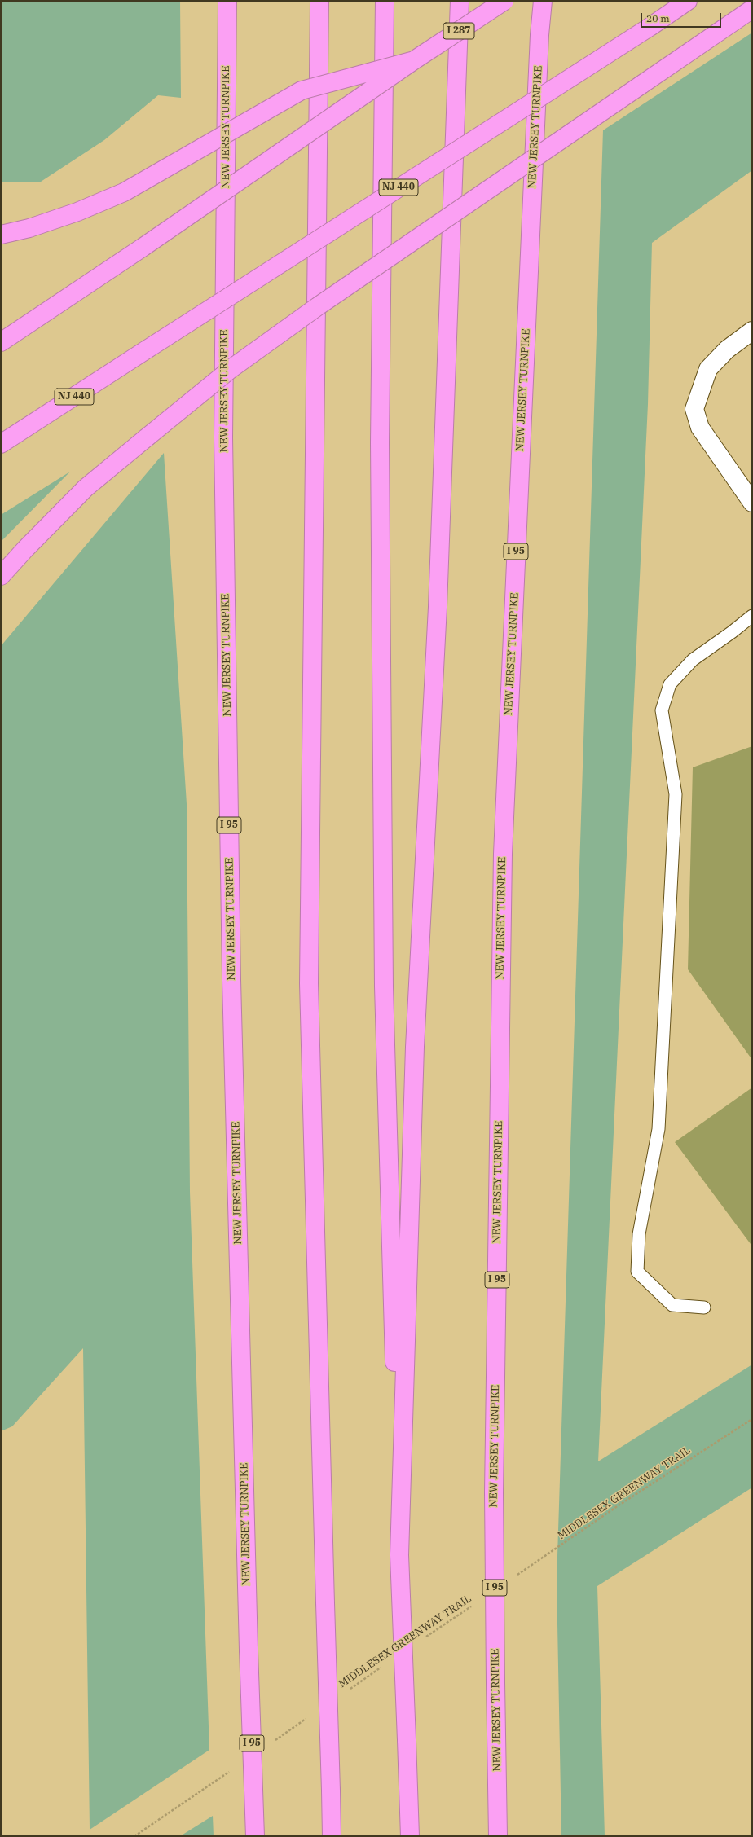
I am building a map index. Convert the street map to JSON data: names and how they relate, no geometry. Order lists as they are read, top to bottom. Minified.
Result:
{"streets":{"highway":["I 287","NEW JERSEY TURNPIKE","NJ 440","I 95"],"path":["MIDDLESEX GREENWAY TRAIL"]},"scale_bar":"20 m"}
